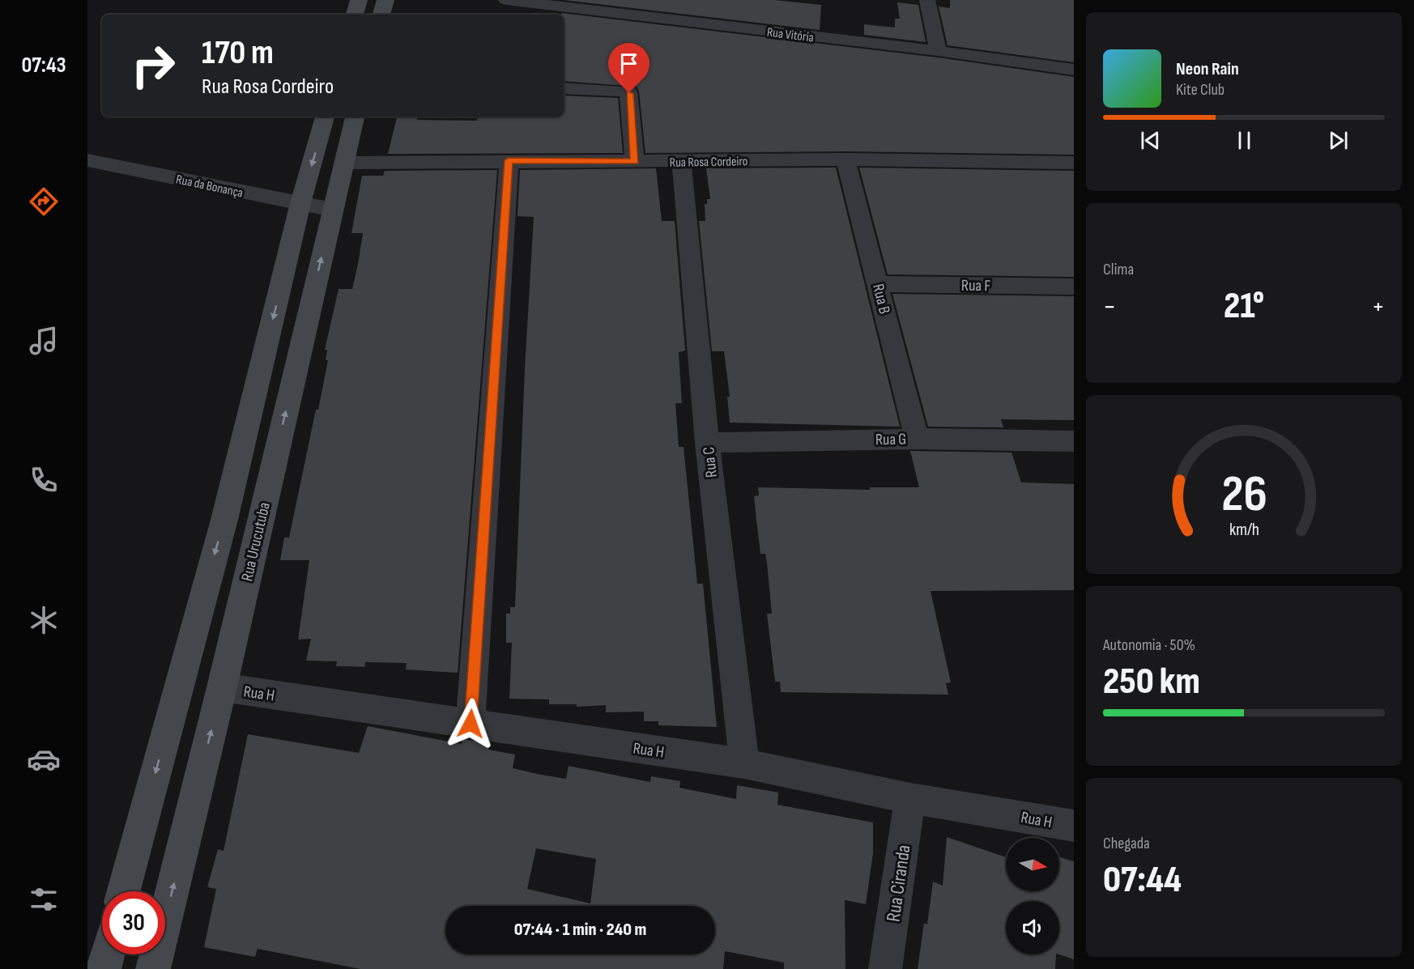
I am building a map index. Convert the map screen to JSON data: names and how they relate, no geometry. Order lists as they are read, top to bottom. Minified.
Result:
{"streets":{"street":["Rua Vitória","Rua Rosa Cordeiro","Rua da Bonança","Rua F","Rua B","Rua G","Rua C","Rua Urucutuba","Rua H","Rua Ciranda"]},"crossings":[["Rua Rosa Cordeiro","Rua B"],["Rua Rosa Cordeiro","Rua C"],["Rua Rosa Cordeiro","Rua Urucutuba"],["Rua da Bonança","Rua Urucutuba"],["Rua F","Rua B"],["Rua B","Rua G"],["Rua G","Rua C"],["Rua C","Rua H"],["Rua Urucutuba","Rua H"],["Rua H","Rua Ciranda"]],"north":"right","page":{"tabs":"07:43","turn":["170 m","Rua Rosa Cordeiro"],"song":["Neon Rain","Kite Club"],"tile":["Clima",["Autonomia · 50%","250 km"],["Chegada","07:44"]],"heat":["−","21°","+"],"limit":"30","trip":"07:44 · 1 min · 240 m","gauge":["26","km/h"]}}
